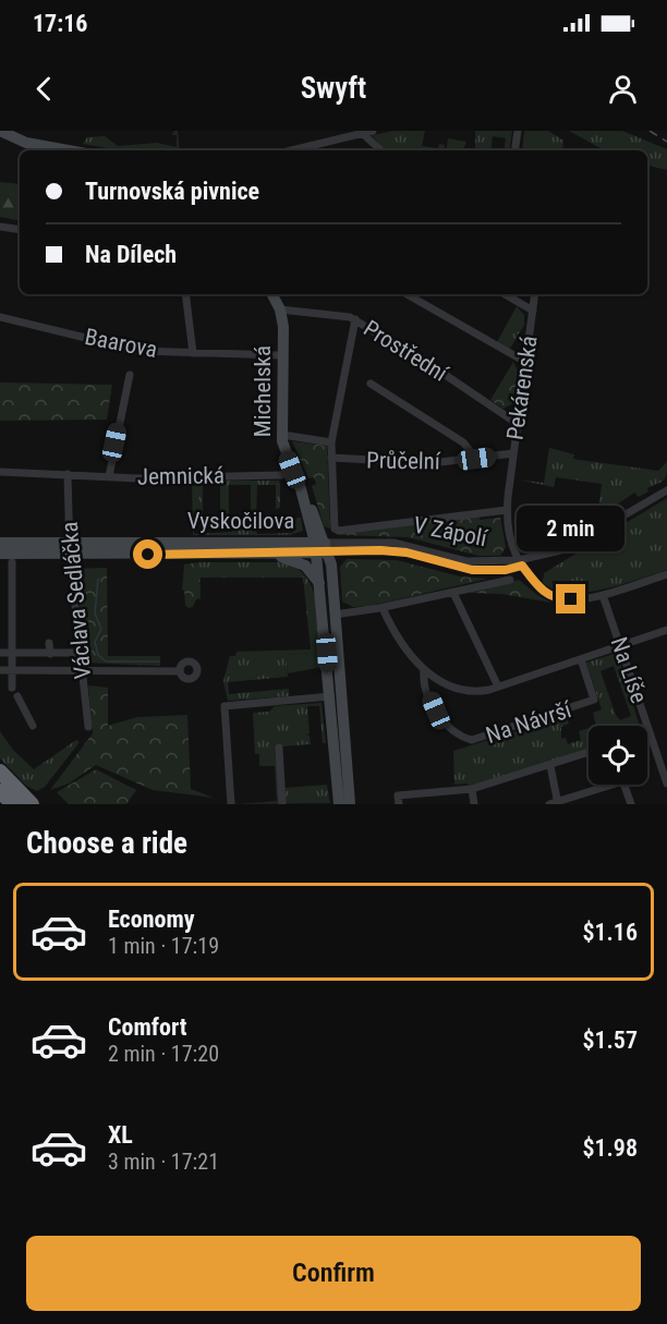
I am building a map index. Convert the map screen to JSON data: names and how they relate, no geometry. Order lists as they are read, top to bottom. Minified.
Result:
{"streets":{"main road":["Michelská","Vyskočilova"],"street":["Baarova","Prostřední","Pekárenská","Průčelní","Jemnická","V Zápolí","Václava Sedláčka","Na Líše","Na Návrší"]},"crossings":[["Baarova","Michelská"],["Prostřední","Pekárenská"],["Prostřední","Michelská"],["Pekárenská","Průčelní"],["Pekárenská","V Zápolí"],["Michelská","Jemnická"],["Michelská","Vyskočilova"],["Michelská","V Zápolí"],["Jemnická","Václava Sedláčka"],["Vyskočilova","V Zápolí"],["Vyskočilova","Václava Sedláčka"]],"page":{"status":"17:16","header":"Swyft","banner":["Turnovská pivnice","Na Dílech"],"bubble":"2 min","heading":"Choose a ride","list":[{"name":"Economy","note":"1 min · 17:19","value":"$1.16"},{"name":"Comfort","note":"2 min · 17:20","value":"$1.57"},{"name":"XL","note":"3 min · 17:21","value":"$1.98"}],"buttons":"Confirm"}}
